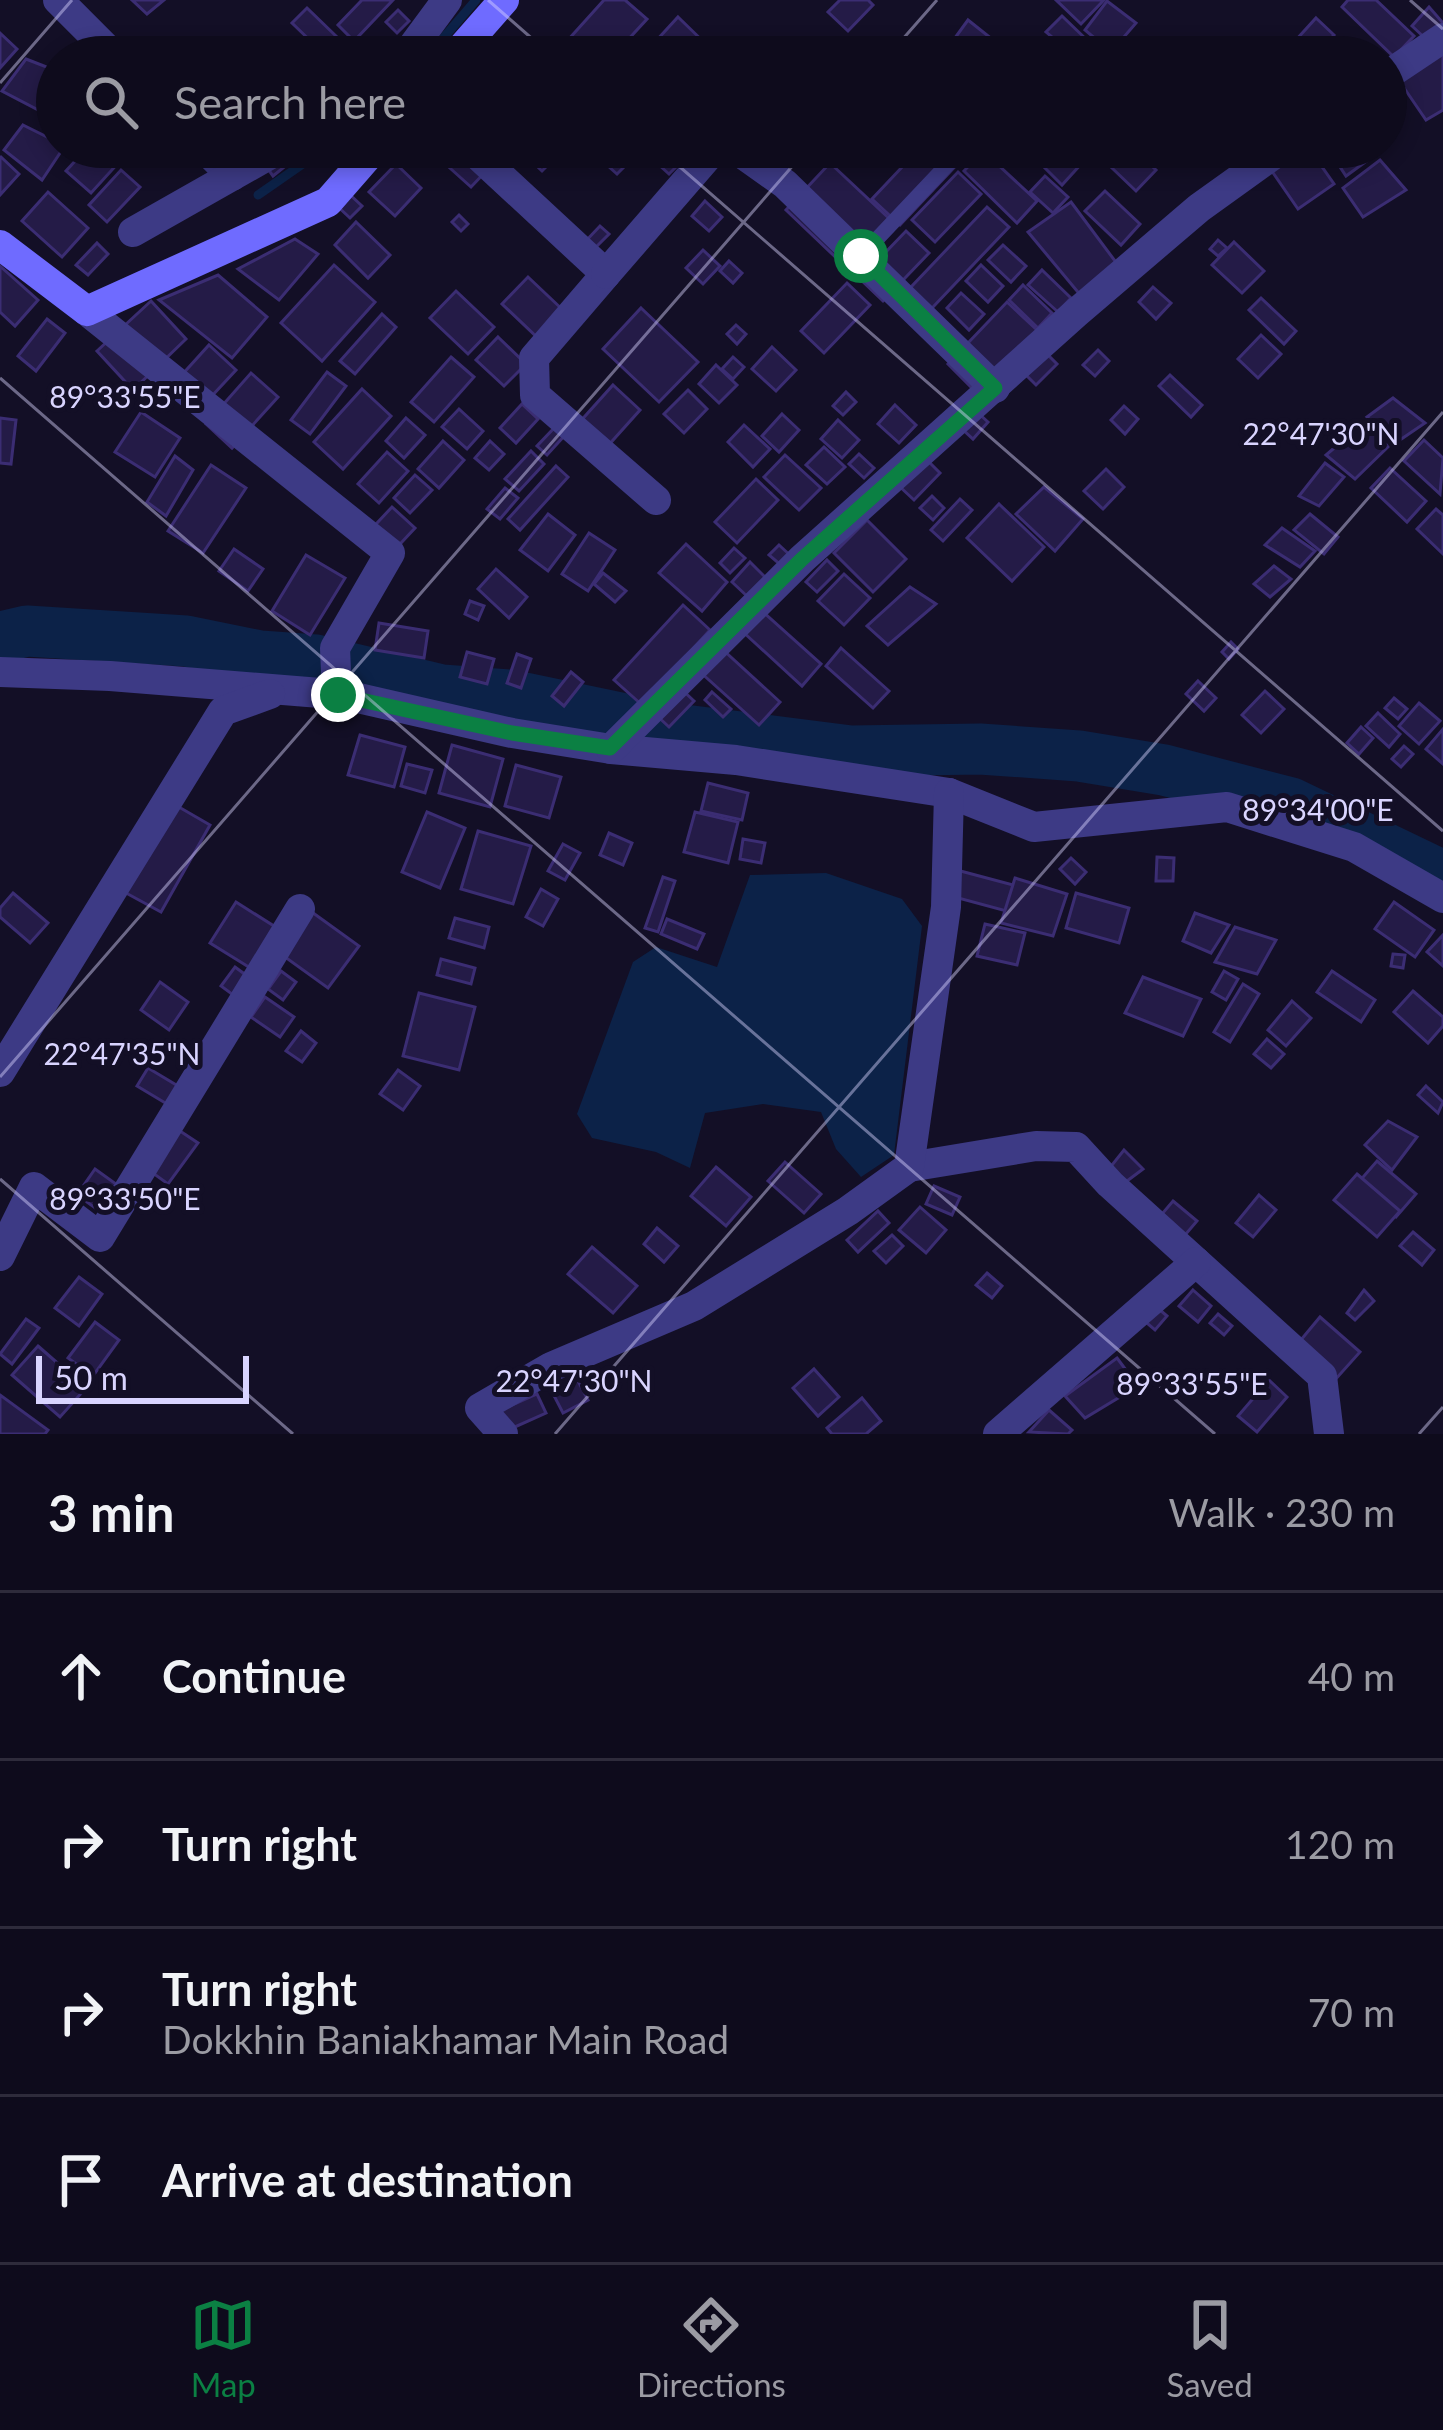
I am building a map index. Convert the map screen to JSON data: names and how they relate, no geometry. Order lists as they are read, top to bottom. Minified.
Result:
{"scale_bar":"50 m","page":{"search":"Search here","scale":"50 m","heading":["3 min","Walk · 230 m"],"list":[["Continue","40 m"],["Turn right","120 m"],["Turn right","Dokkhin Baniakhamar Main Road","70 m"],"Arrive at destination"],"nav":["Map","Directions","Saved"]},"coordinates":["89°33'55\"E","22°47'30\"N","89°34'00\"E","22°47'35\"N","89°33'50\"E"]}
